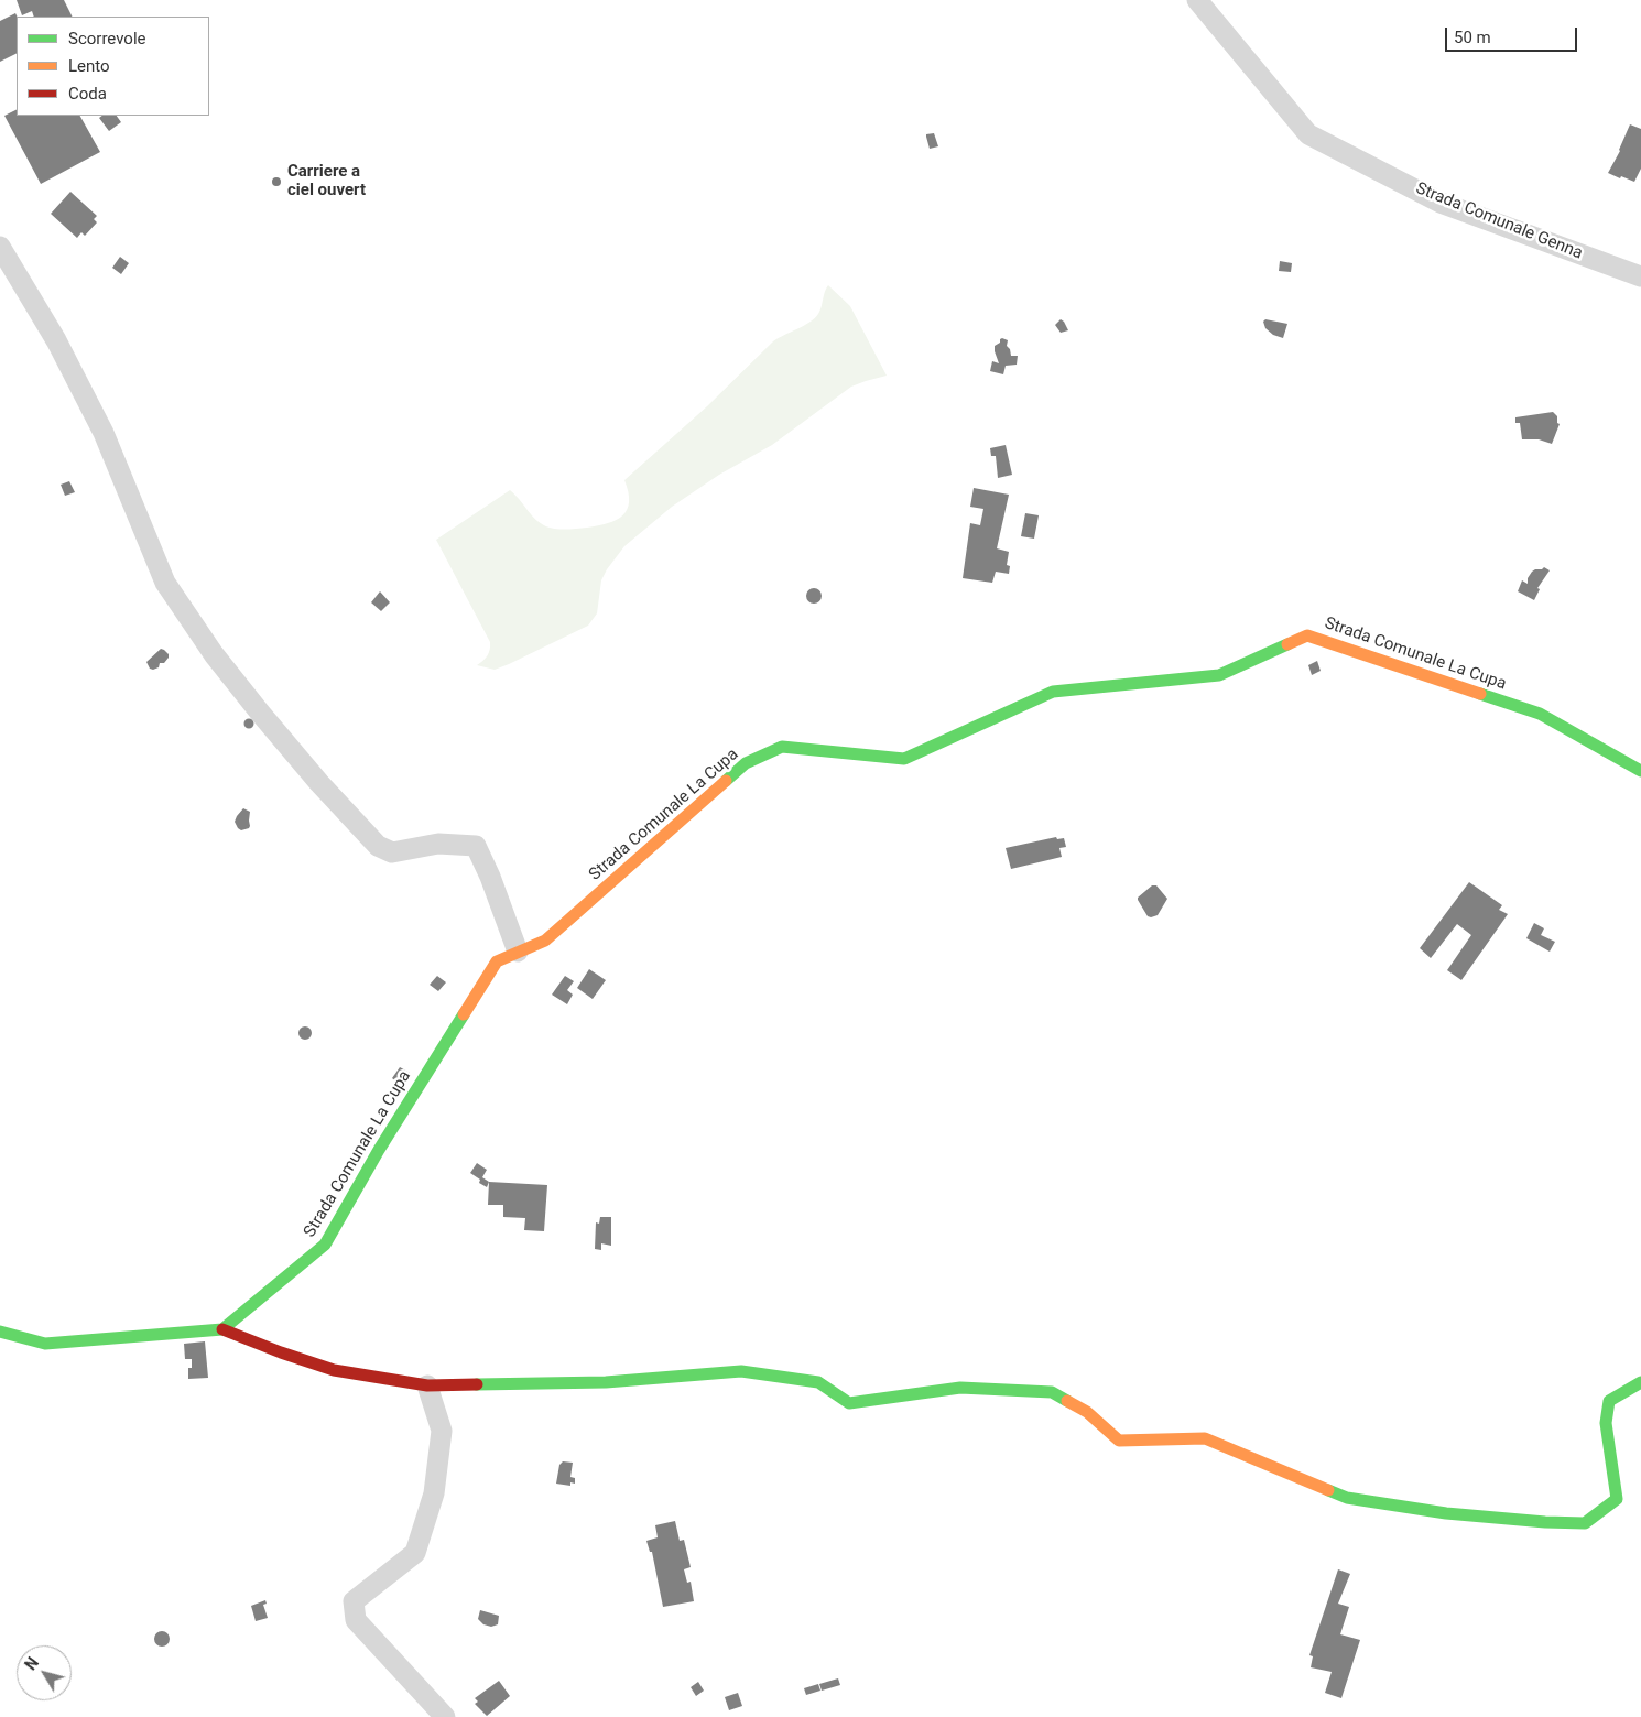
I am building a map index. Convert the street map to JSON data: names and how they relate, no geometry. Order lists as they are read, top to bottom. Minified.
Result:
{"streets":{"street":["Strada Comunale Genna","Strada Comunale La Cupa"]},"places":["Carriere a ciel ouvert"],"legend":["Scorrevole","Lento","Coda"],"scale_bar":"50 m","north":"top left"}
